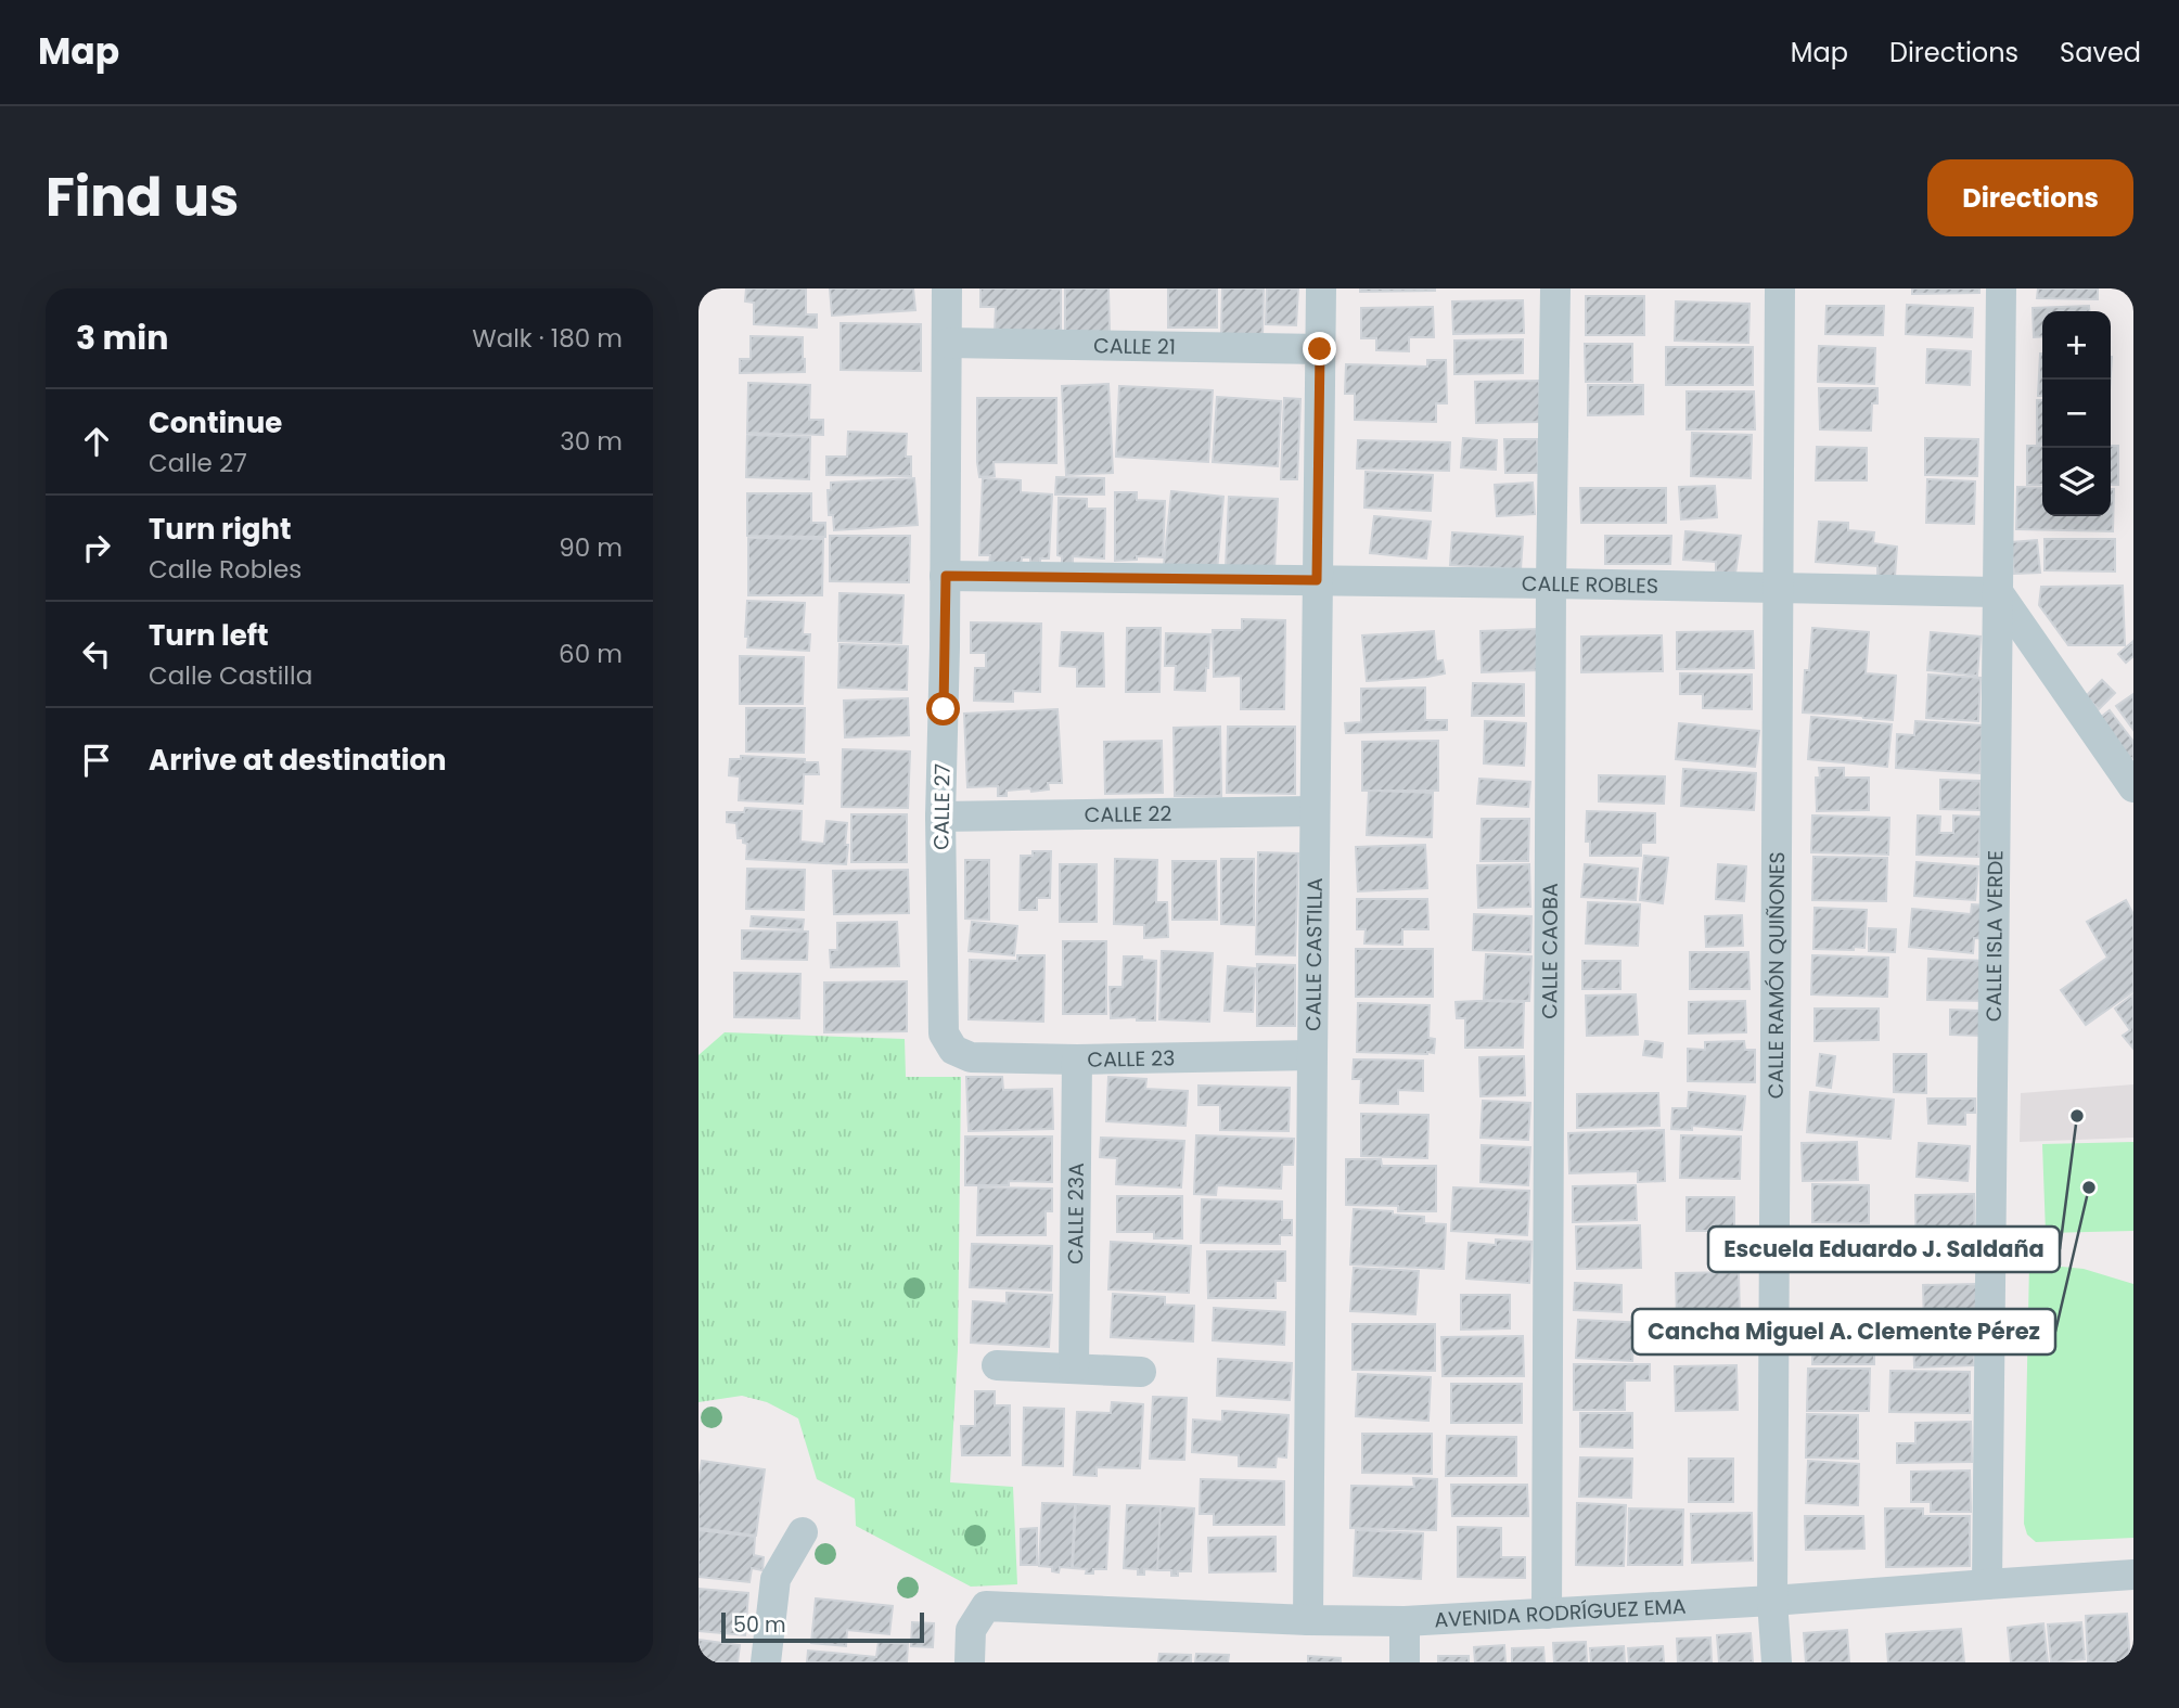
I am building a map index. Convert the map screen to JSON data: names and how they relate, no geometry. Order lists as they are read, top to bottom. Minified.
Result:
{"streets":{"street":["CALLE 21","CALLE ROBLES","CALLE 27","CALLE 22","CALLE ISLA VERDE","CALLE CAOBA","CALLE CASTILLA","CALLE RAMÓN QUIÑONES","CALLE 23","CALLE 23A","AVENIDA RODRÍGUEZ EMA"]},"crossings":[["CALLE 21","CALLE 27"],["CALLE 21","CALLE CASTILLA"],["CALLE ROBLES","CALLE 27"],["CALLE ROBLES","CALLE ISLA VERDE"],["CALLE ROBLES","CALLE CAOBA"],["CALLE ROBLES","CALLE CASTILLA"],["CALLE ROBLES","CALLE RAMÓN QUIÑONES"],["CALLE 27","CALLE 22"],["CALLE 27","CALLE 23"],["CALLE 22","CALLE CASTILLA"],["CALLE ISLA VERDE","AVENIDA RODRÍGUEZ EMA"],["CALLE CAOBA","AVENIDA RODRÍGUEZ EMA"],["CALLE CASTILLA","CALLE 23"],["CALLE CASTILLA","AVENIDA RODRÍGUEZ EMA"],["CALLE RAMÓN QUIÑONES","AVENIDA RODRÍGUEZ EMA"],["CALLE 23","CALLE 23A"]],"places":["Escuela Eduardo J. Saldaña","Cancha Miguel A. Clemente Pérez"],"scale_bar":"50 m","page":{"header":"Map","nav":["Map","Directions","Saved"],"title":"Find us","buttons":"Directions","heading":["3 min","Walk · 180 m"],"map_buttons":["+","−"],"list":[["Continue","Calle 27","30 m"],["Turn right","Calle Robles","90 m"],["Turn left","Calle Castilla","60 m"],"Arrive at destination"],"scale":"50 m"}}
